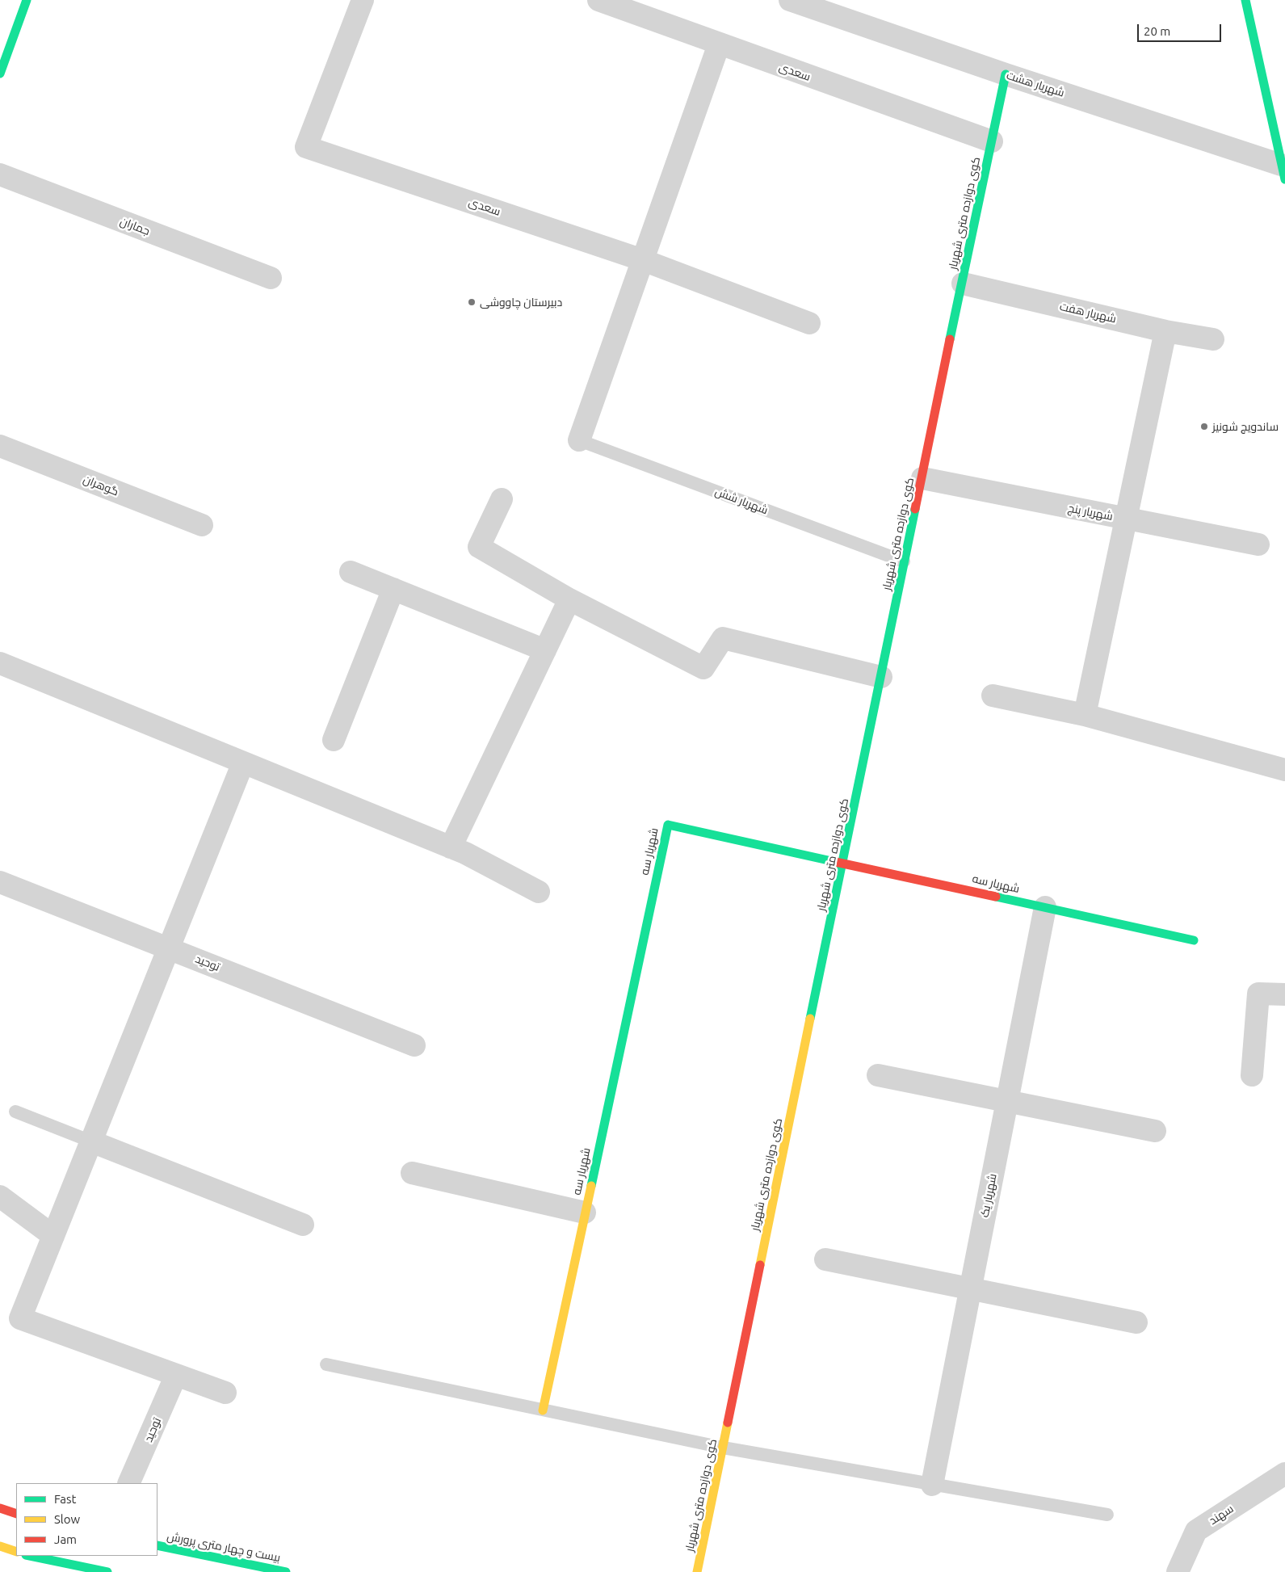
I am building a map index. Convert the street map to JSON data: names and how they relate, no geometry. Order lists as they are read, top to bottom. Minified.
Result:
{"streets":{"street":["سعدی","شهریار هشت","کوی دوازده متری شهریار","جماران","شهریار هفت","گوهران","شهریار پنج","شهریار سه","توحید","شهریار یک","سهند","بیست و چهار متری پرورش"],"lane":["شهریار شش"]},"crossings":[["سعدی","کوی دوازده متری شهریار"],["شهریار هشت","کوی دوازده متری شهریار"],["کوی دوازده متری شهریار","شهریار هفت"],["کوی دوازده متری شهریار","شهریار شش"],["کوی دوازده متری شهریار","شهریار پنج"],["کوی دوازده متری شهریار","شهریار سه"],["شهریار سه","شهریار یک"]],"places":["دبیرستان چاووشی","ساندویچ شونیز"],"legend":["Fast","Slow","Jam"],"scale_bar":"20 m"}
